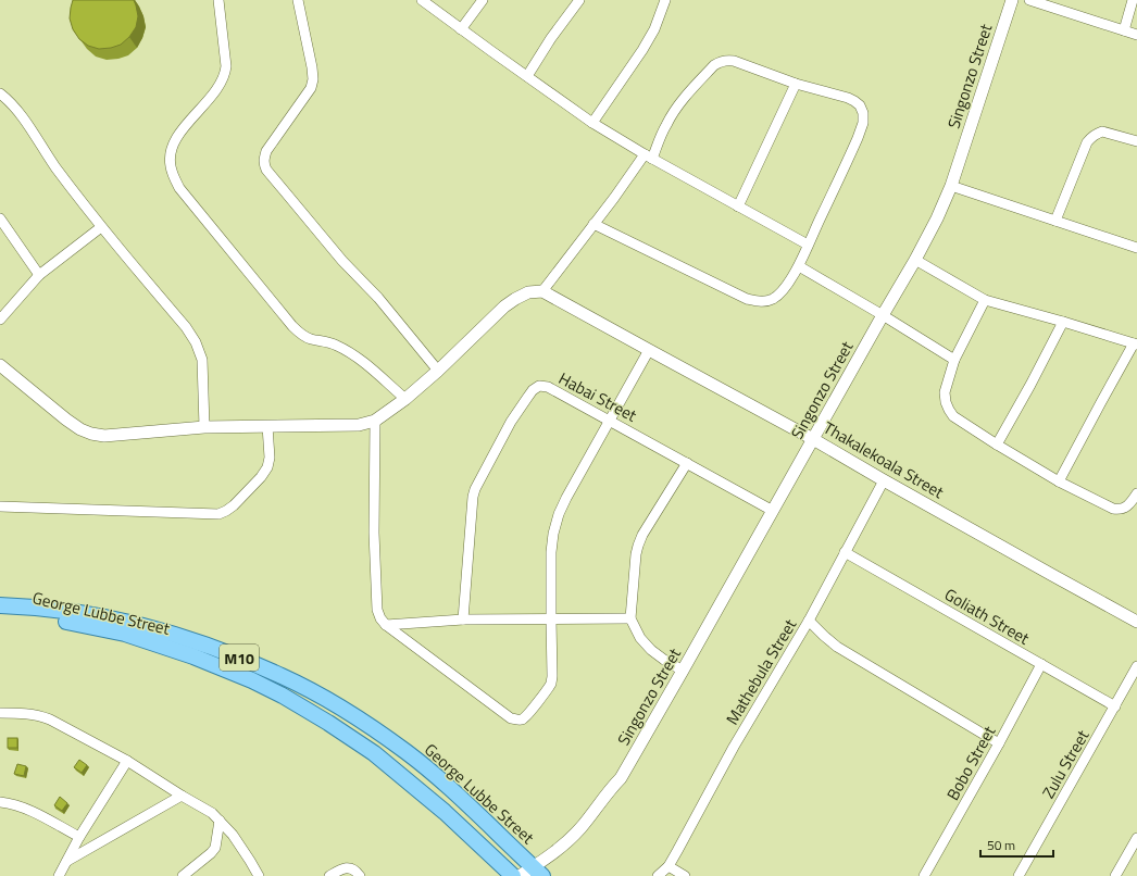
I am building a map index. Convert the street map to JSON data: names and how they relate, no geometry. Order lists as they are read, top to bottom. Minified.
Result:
{"streets":{"main road":["George Lubbe Street","M10"],"street":["Singonzo Street","Habai Street","Thakalekoala Street","Goliath Street","Mathebula Street","Bobo Street","Zulu Street"]},"crossings":[["Singonzo Street","Habai Street"],["Singonzo Street","Thakalekoala Street"],["Singonzo Street","George Lubbe Street"],["Thakalekoala Street","Mathebula Street"],["Goliath Street","Mathebula Street"],["Goliath Street","Bobo Street"],["Goliath Street","Zulu Street"]],"scale_bar":"50 m"}
